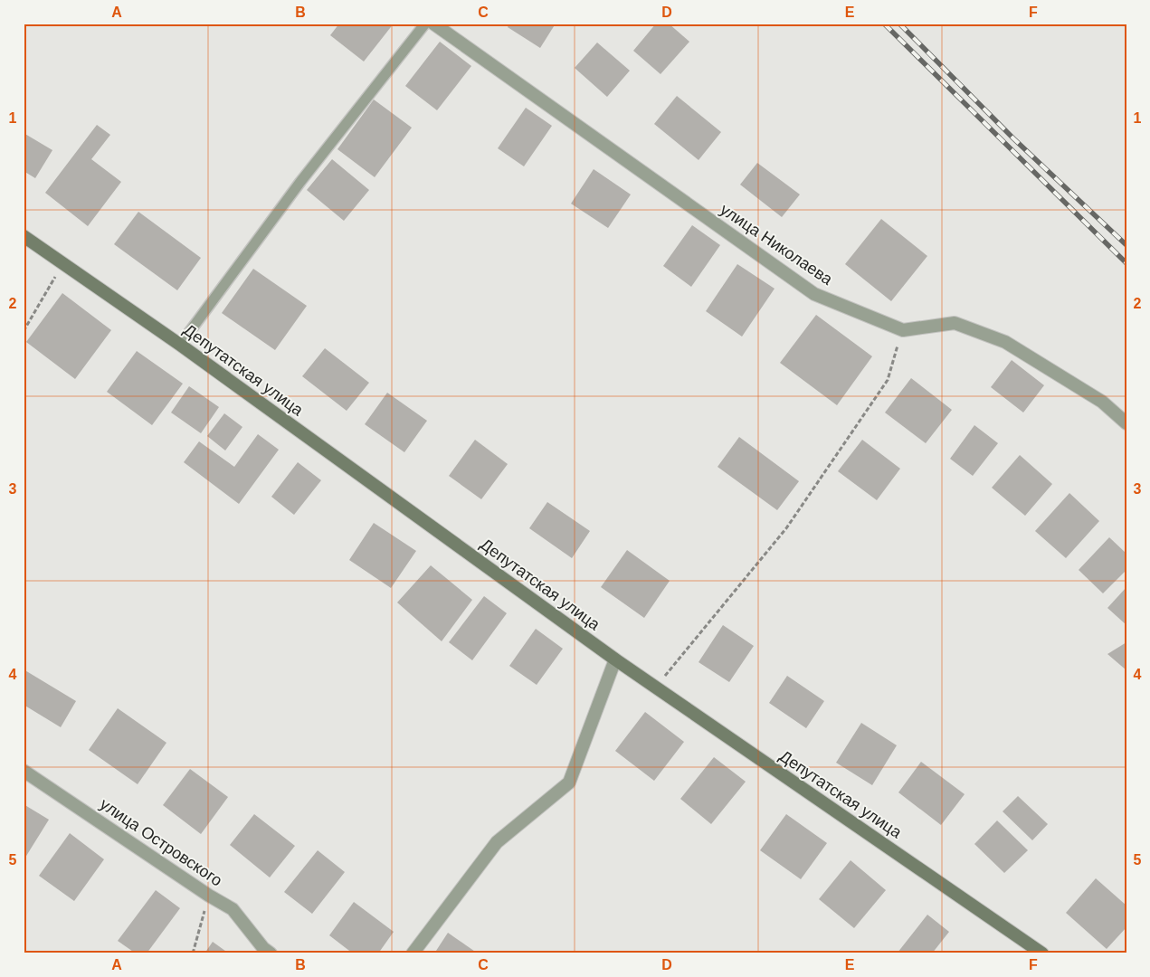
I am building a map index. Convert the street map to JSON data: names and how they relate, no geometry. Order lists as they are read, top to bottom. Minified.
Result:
{"streets":{"main road":["Депутатская улица"],"street":["улица Николаева","улица Островского"]},"grid":{"columns":["A","B","C","D","E","F"],"rows":["1","2","3","4","5"]}}
